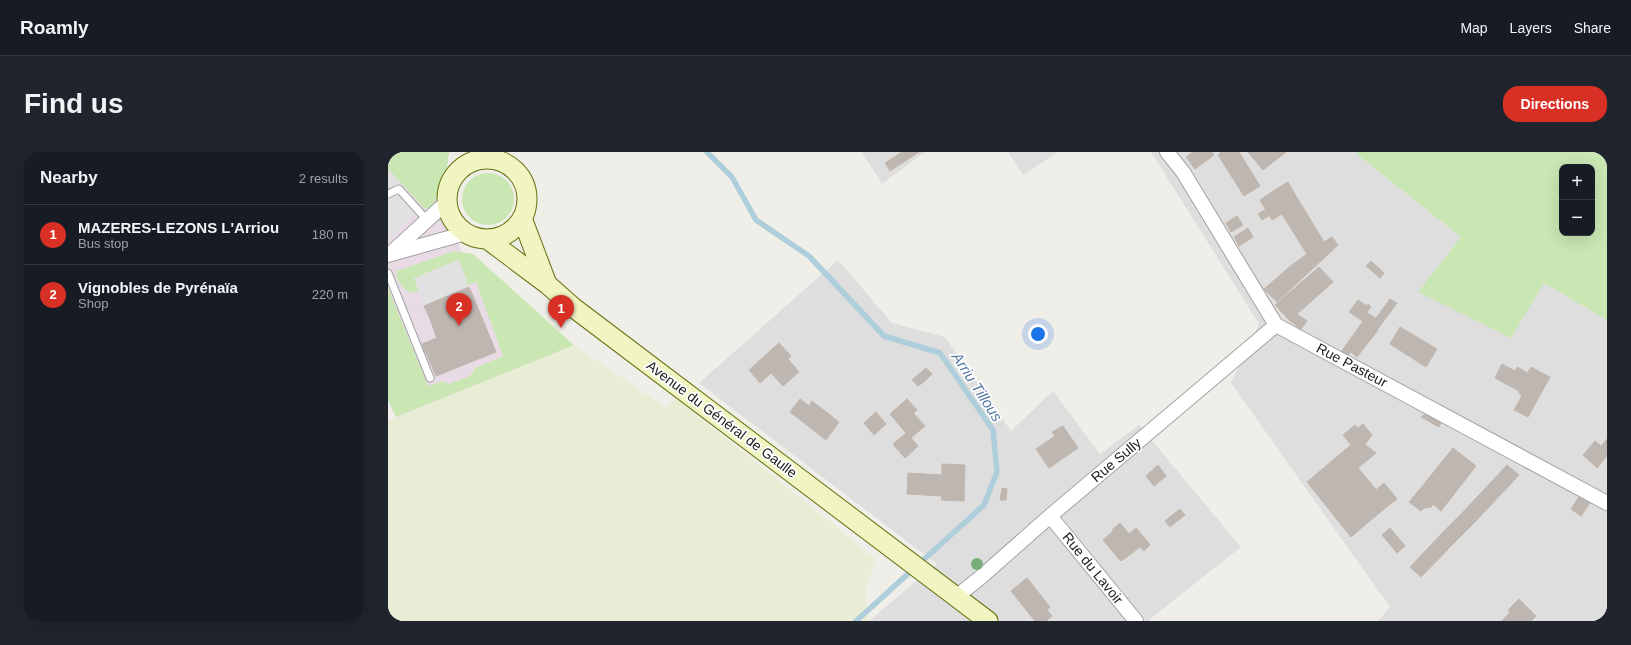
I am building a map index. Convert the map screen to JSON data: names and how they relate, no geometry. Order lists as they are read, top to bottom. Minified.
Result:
{"streets":{"main road":["Avenue du Général de Gaulle"],"street":["Rue Pasteur","Rue Sully","Rue du Lavoir"]},"crossings":[["Rue Pasteur","Rue Sully"],["Avenue du Général de Gaulle","Rue Sully"],["Rue Sully","Rue du Lavoir"]],"water":["Arriu Tillous"],"page":{"header":"Roamly","nav":["Map","Layers","Share"],"buttons":"Directions","title":"Find us","heading":["Nearby","2 results"],"map_buttons":["+","−"],"list":[{"mark":"1","name":"MAZERES-LEZONS L'Arriou","note":"Bus stop","value":"180 m"},{"mark":"2","name":"Vignobles de Pyrénaïa","note":"Shop","value":"220 m"}],"pins":["2","1"]}}
